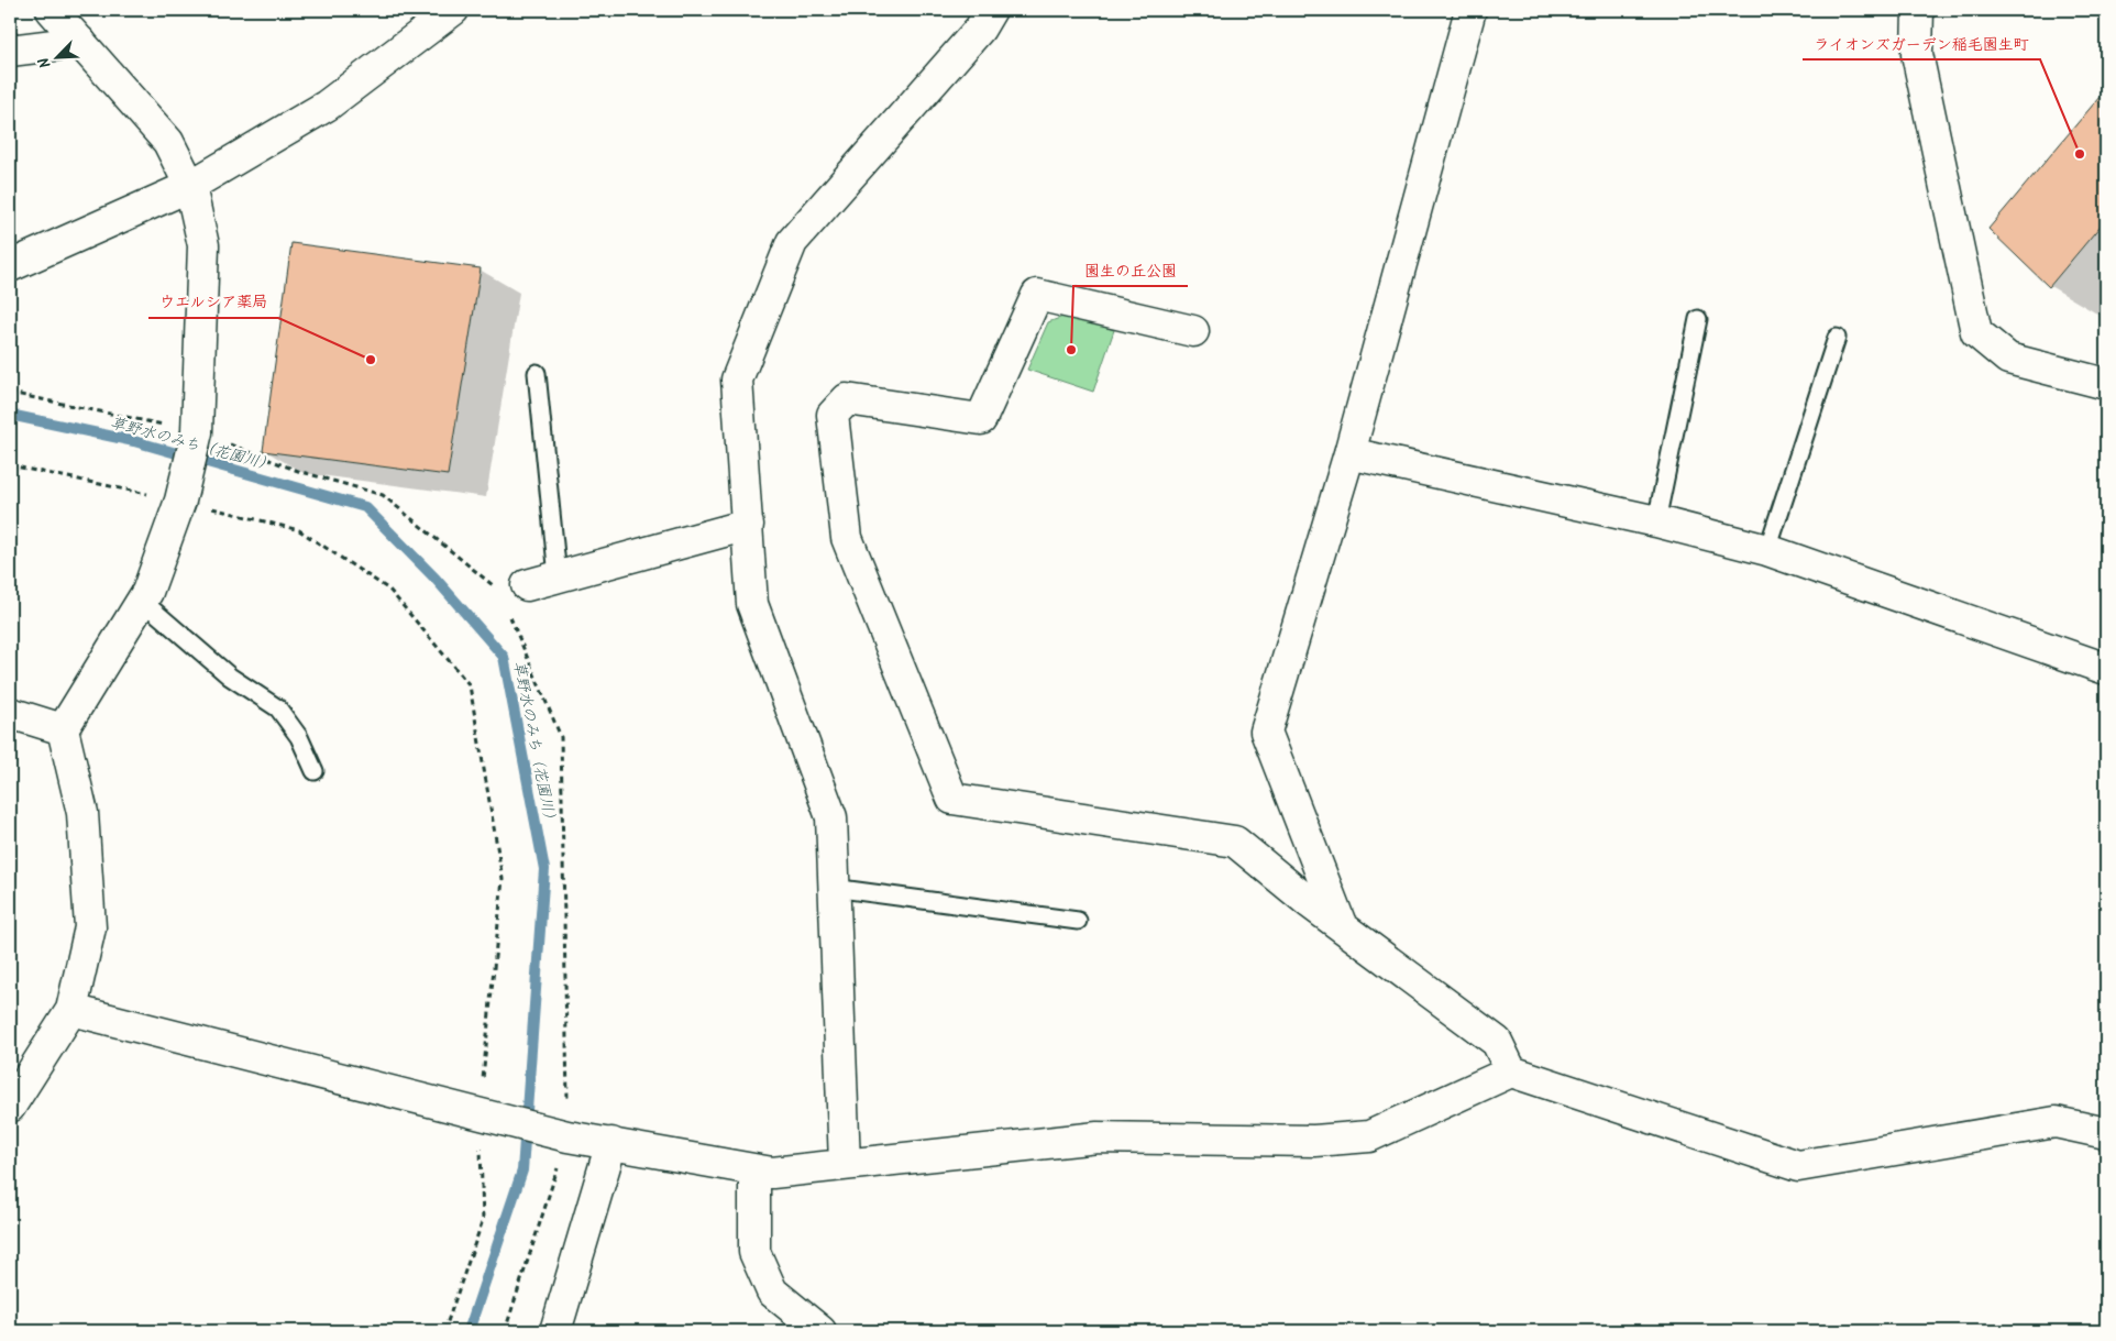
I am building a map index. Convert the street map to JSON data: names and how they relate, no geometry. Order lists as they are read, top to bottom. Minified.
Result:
{"water":["草野水のみち（花園川）"],"places":["ライオンズガーデン稲毛園生町","園生の丘公園","ウエルシア薬局"],"north":"bottom left"}
